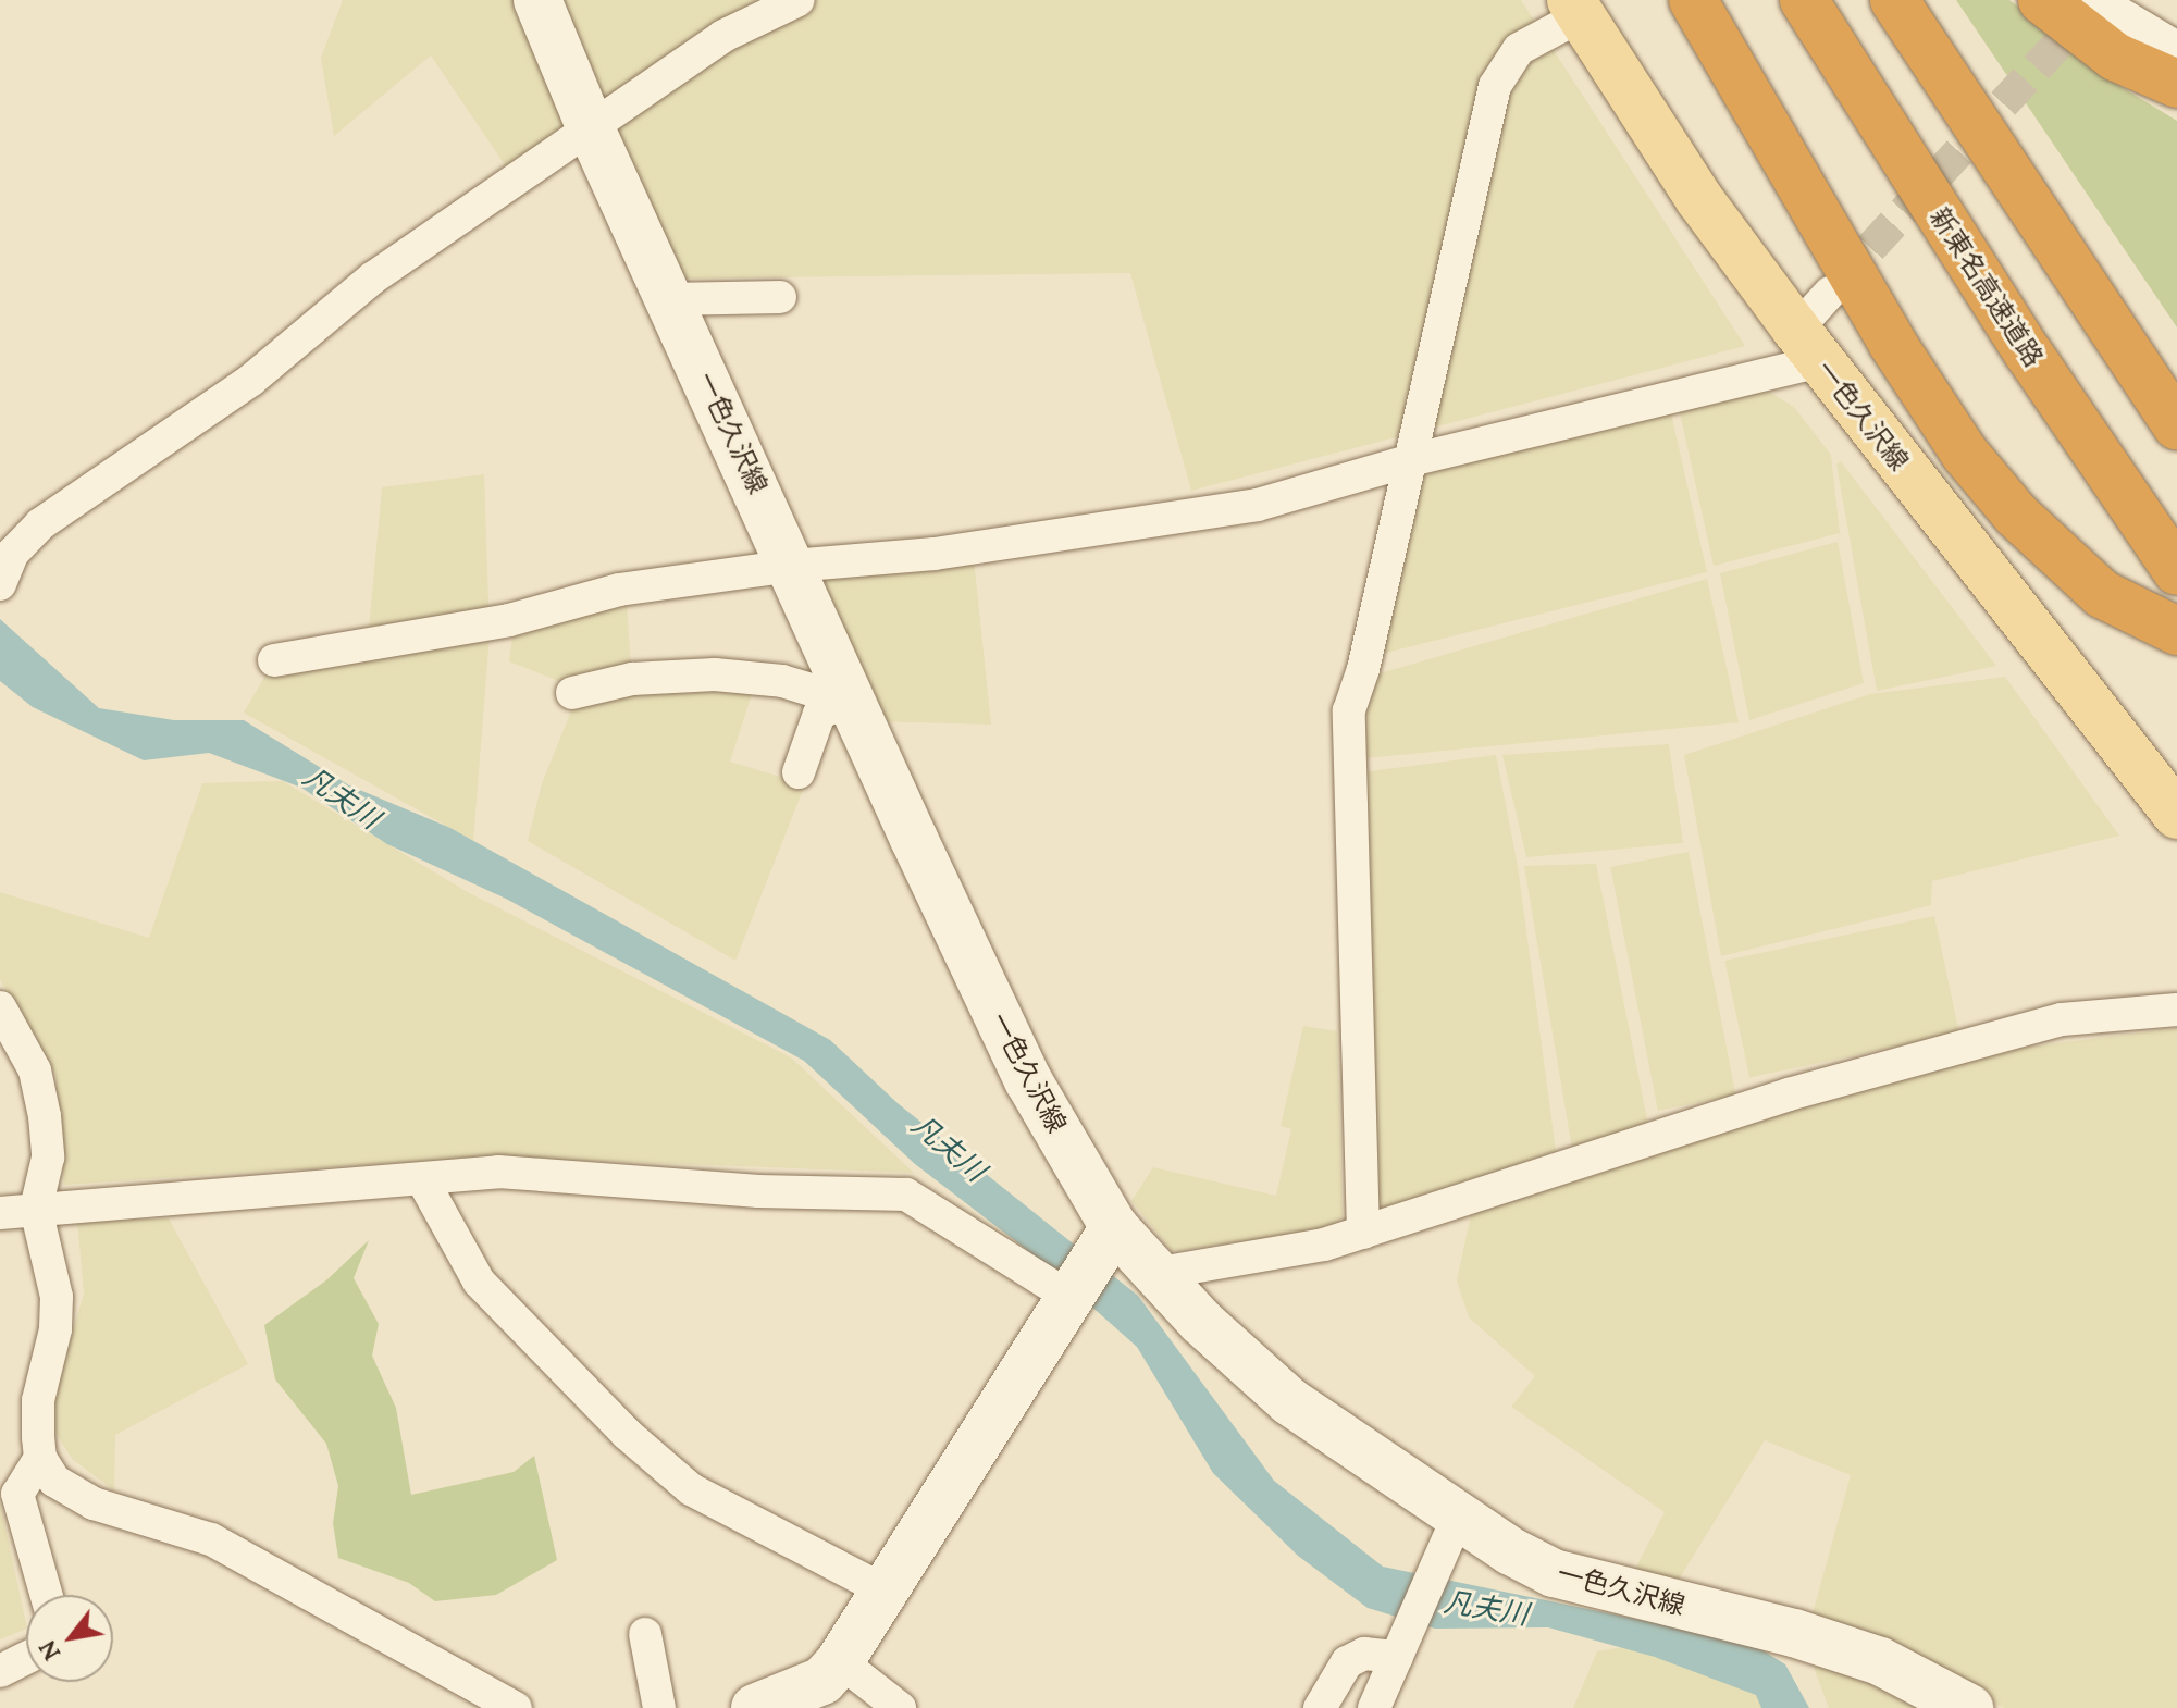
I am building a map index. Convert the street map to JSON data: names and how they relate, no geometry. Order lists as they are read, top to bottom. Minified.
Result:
{"streets":{"highway":["新東名高速道路"],"main road":["一色久沢線"]},"water":["凡夫川"],"north":"bottom left"}
